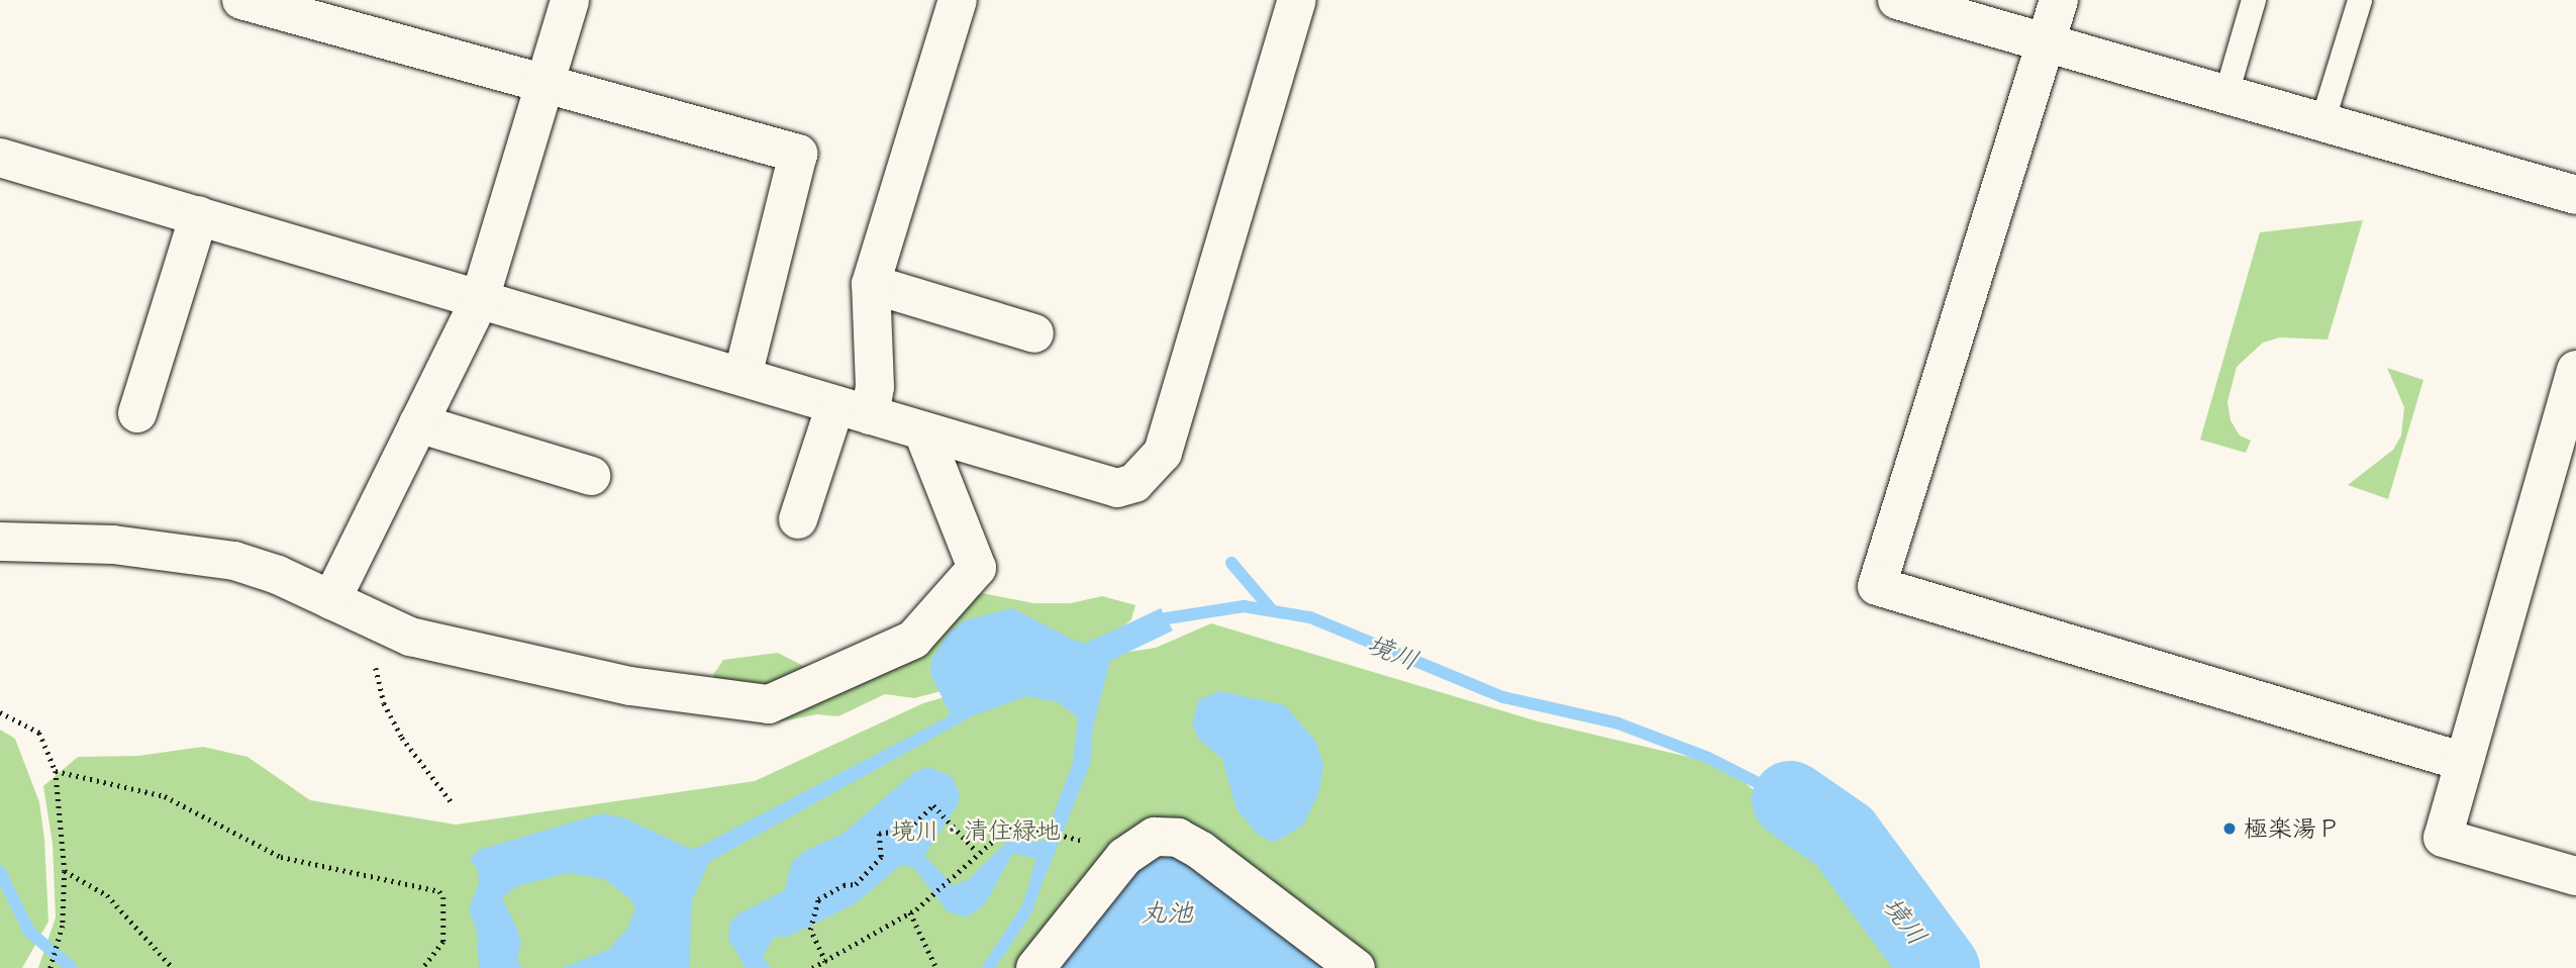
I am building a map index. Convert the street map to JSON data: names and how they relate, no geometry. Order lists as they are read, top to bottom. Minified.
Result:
{"water":["境川","丸池"],"parks":["境川・清住緑地"],"places":["極楽湯Ｐ"]}
